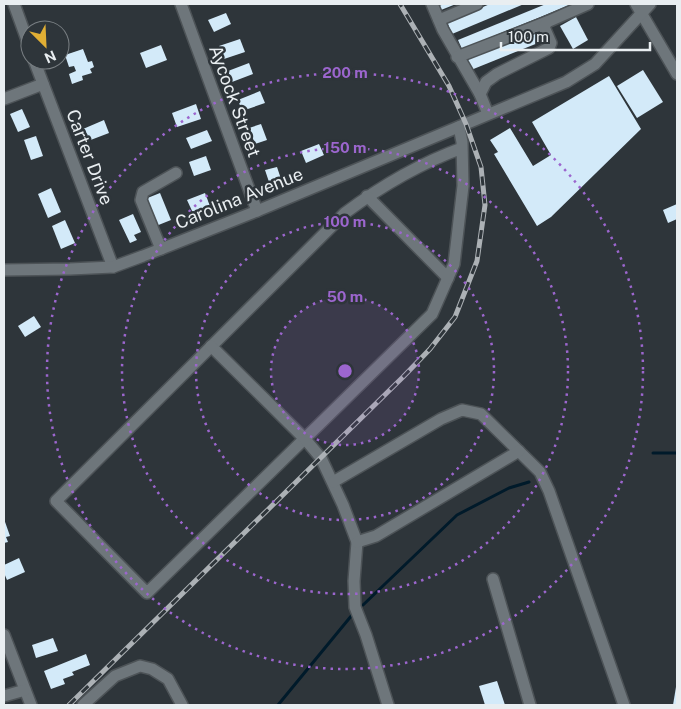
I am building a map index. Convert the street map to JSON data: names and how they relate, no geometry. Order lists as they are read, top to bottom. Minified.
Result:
{"streets":{"street":["Aycock Street","Carter Drive","Carolina Avenue"]},"crossings":[["Aycock Street","Carolina Avenue"],["Carter Drive","Carolina Avenue"]],"scale_bar":"100 m","north":"bottom right","rings":["200 m","150 m","100 m","50 m"]}
